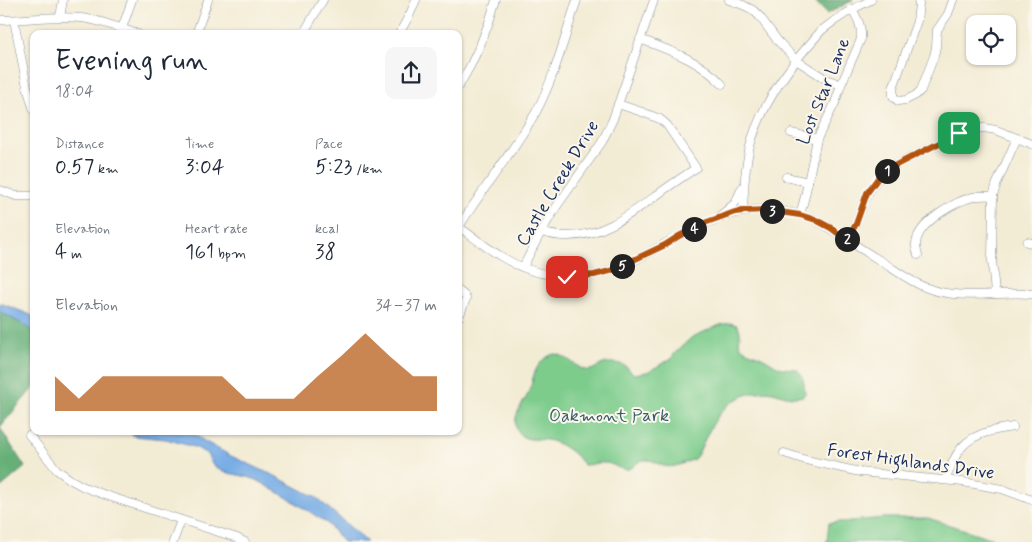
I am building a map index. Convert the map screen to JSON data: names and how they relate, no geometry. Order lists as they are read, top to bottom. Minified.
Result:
{"streets":{"street":["Lost Star Lane","Castle Creek Drive","Forest Highlands Drive"]},"parks":["Oakmont Park"],"page":{"heading":["Evening run","18:04"],"stats":[["Distance","0.57 km"],["Time","3:04"],["Pace","5:23 /km"],["Elevation","4 m"],["Heart rate","161 bpm"],["kcal","38"]],"pins":["1","3","4","2","5"],"chart":["Elevation","34–37 m"]}}
